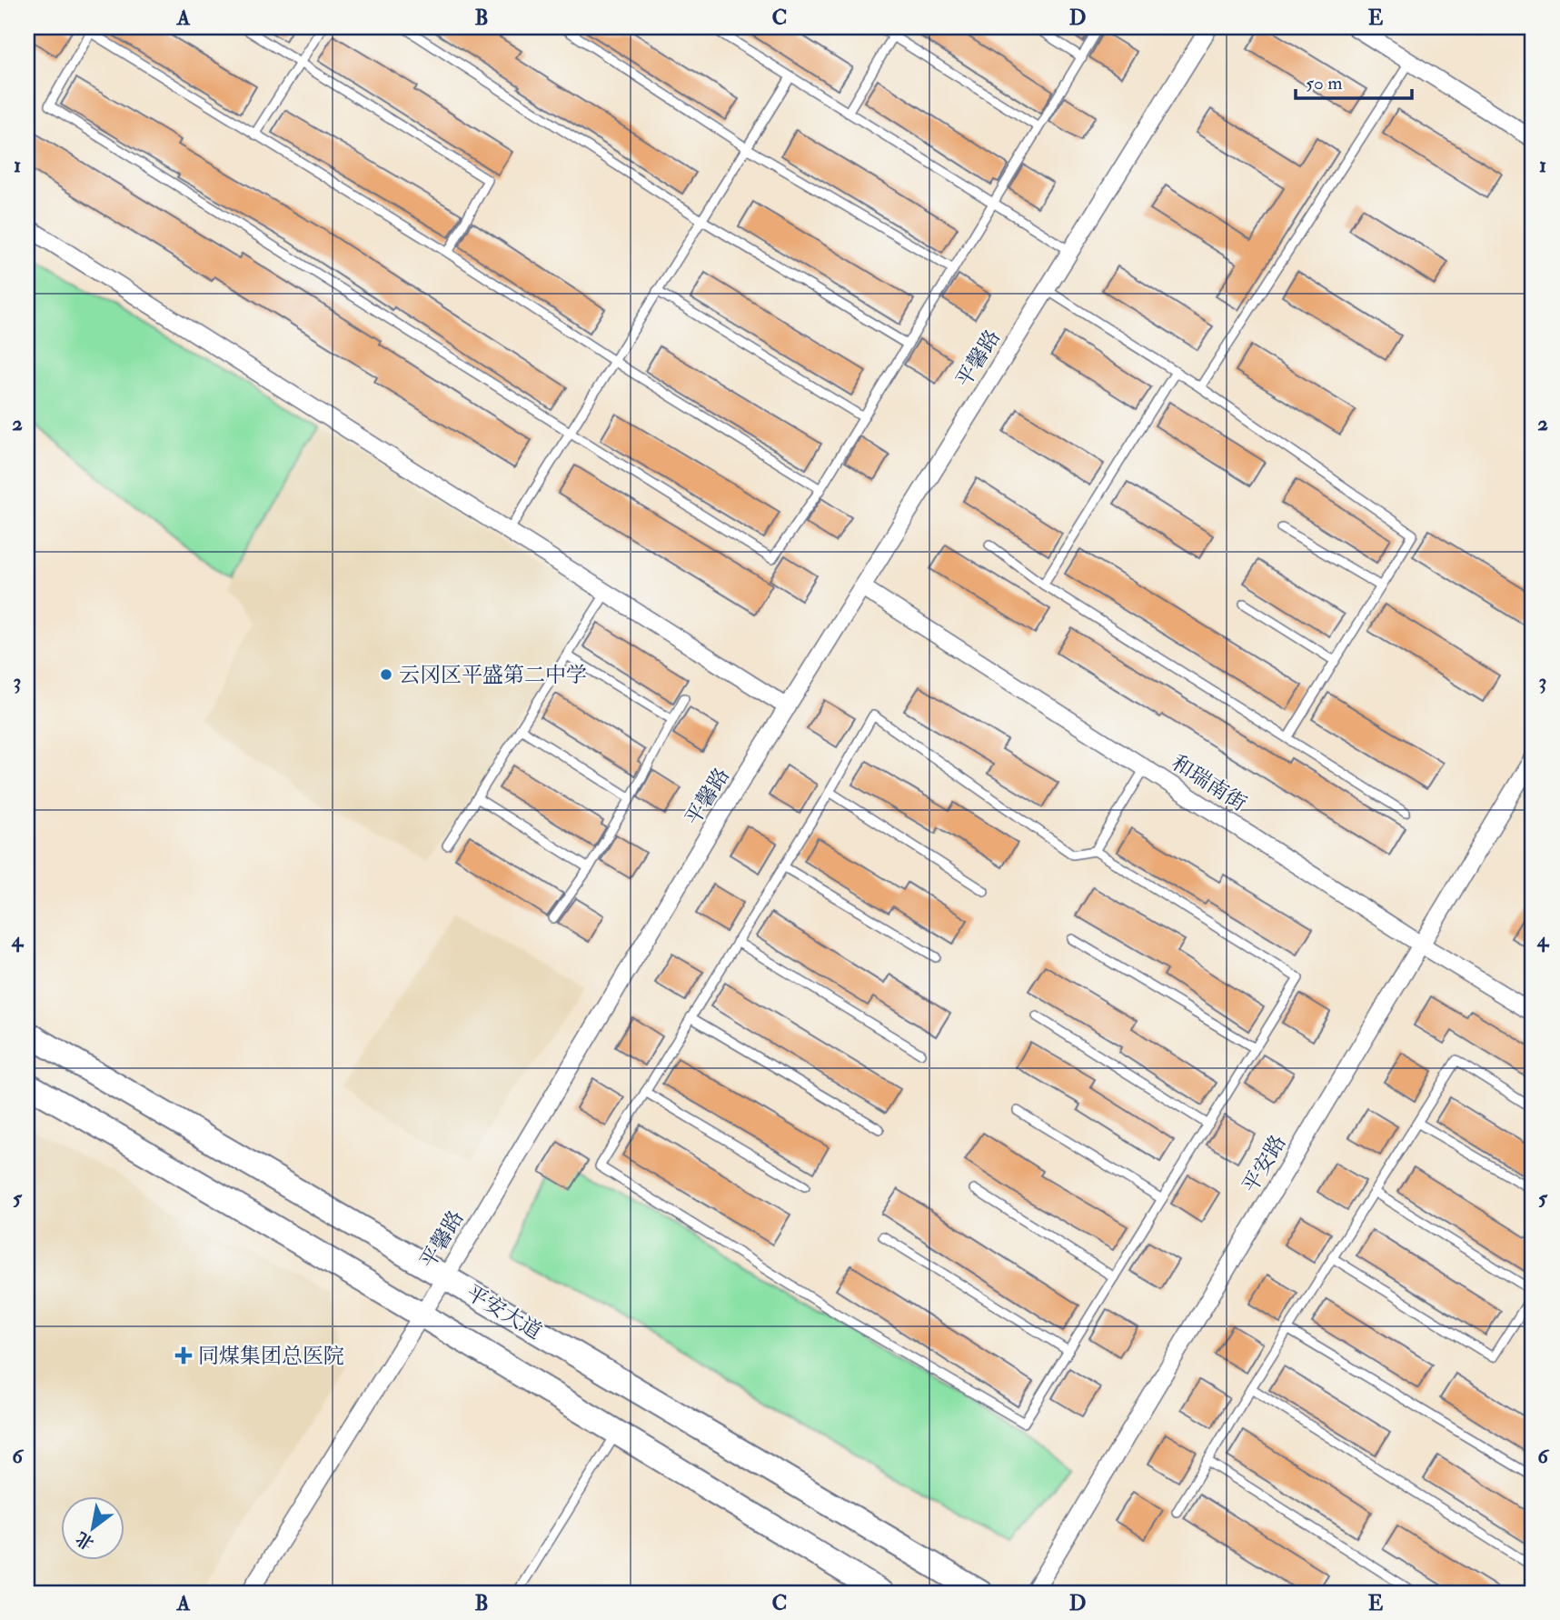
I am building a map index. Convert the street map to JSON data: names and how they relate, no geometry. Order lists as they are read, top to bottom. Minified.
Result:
{"streets":{"main road":["平安大道"],"street":["平馨路","和瑞南街","平安路"]},"crossings":[["平馨路","和瑞南街"],["平馨路","平安大道"],["和瑞南街","平安路"]],"places":{"other":["云冈区平盛第二中学"],"health":["同煤集团总医院"]},"scale_bar":"50 m","north":"bottom left","grid":{"columns":["A","B","C","D","E"],"rows":["1","2","3","4","5","6"]}}
